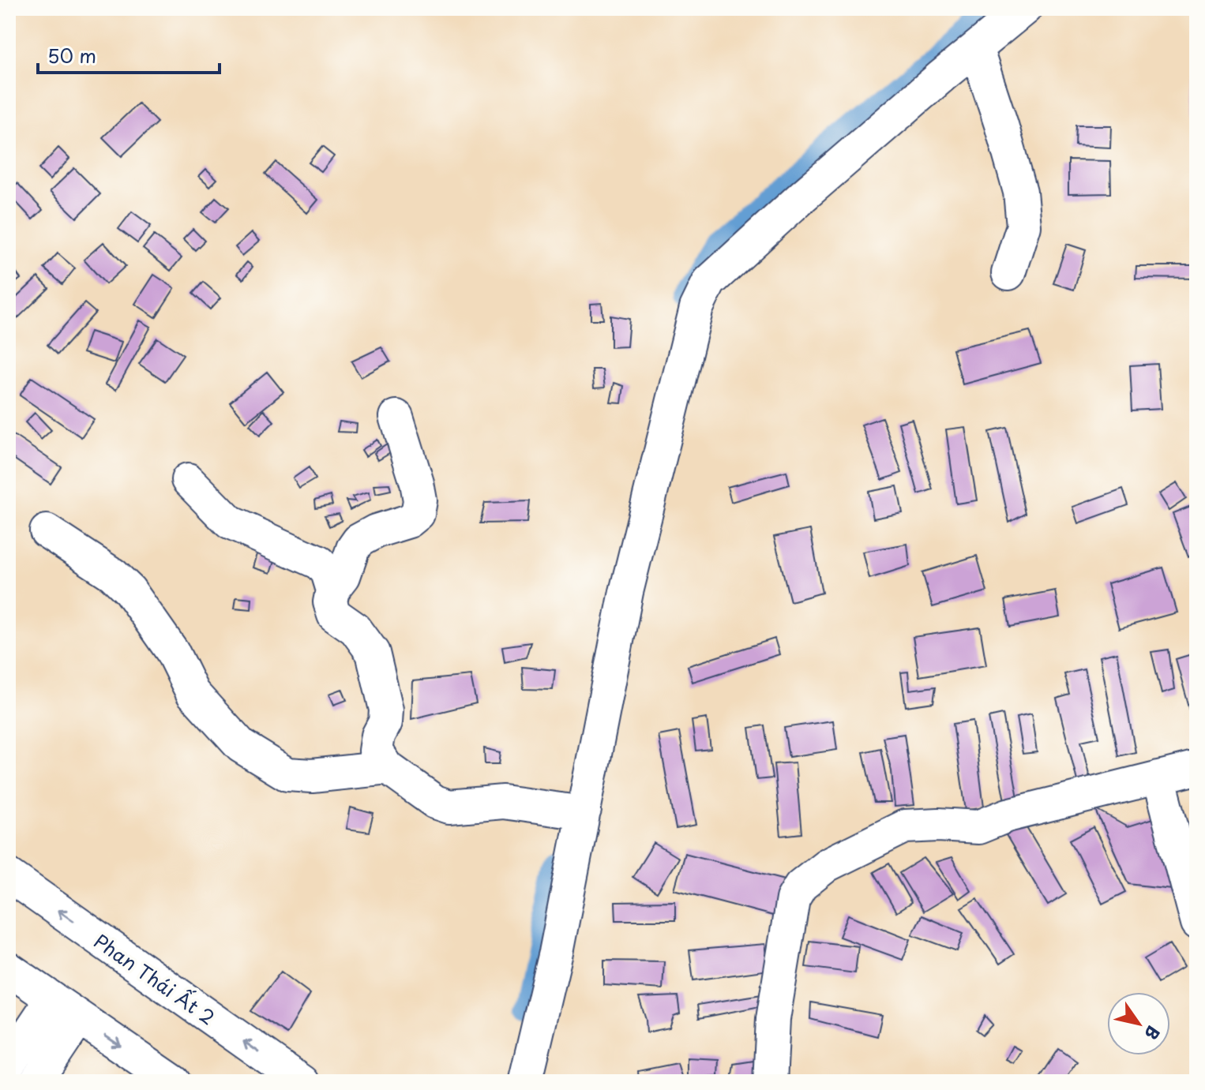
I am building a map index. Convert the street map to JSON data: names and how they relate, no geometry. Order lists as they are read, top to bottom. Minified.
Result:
{"streets":{"street":["Phan Thái Ất 2"]},"scale_bar":"50 m","north":"bottom right"}
